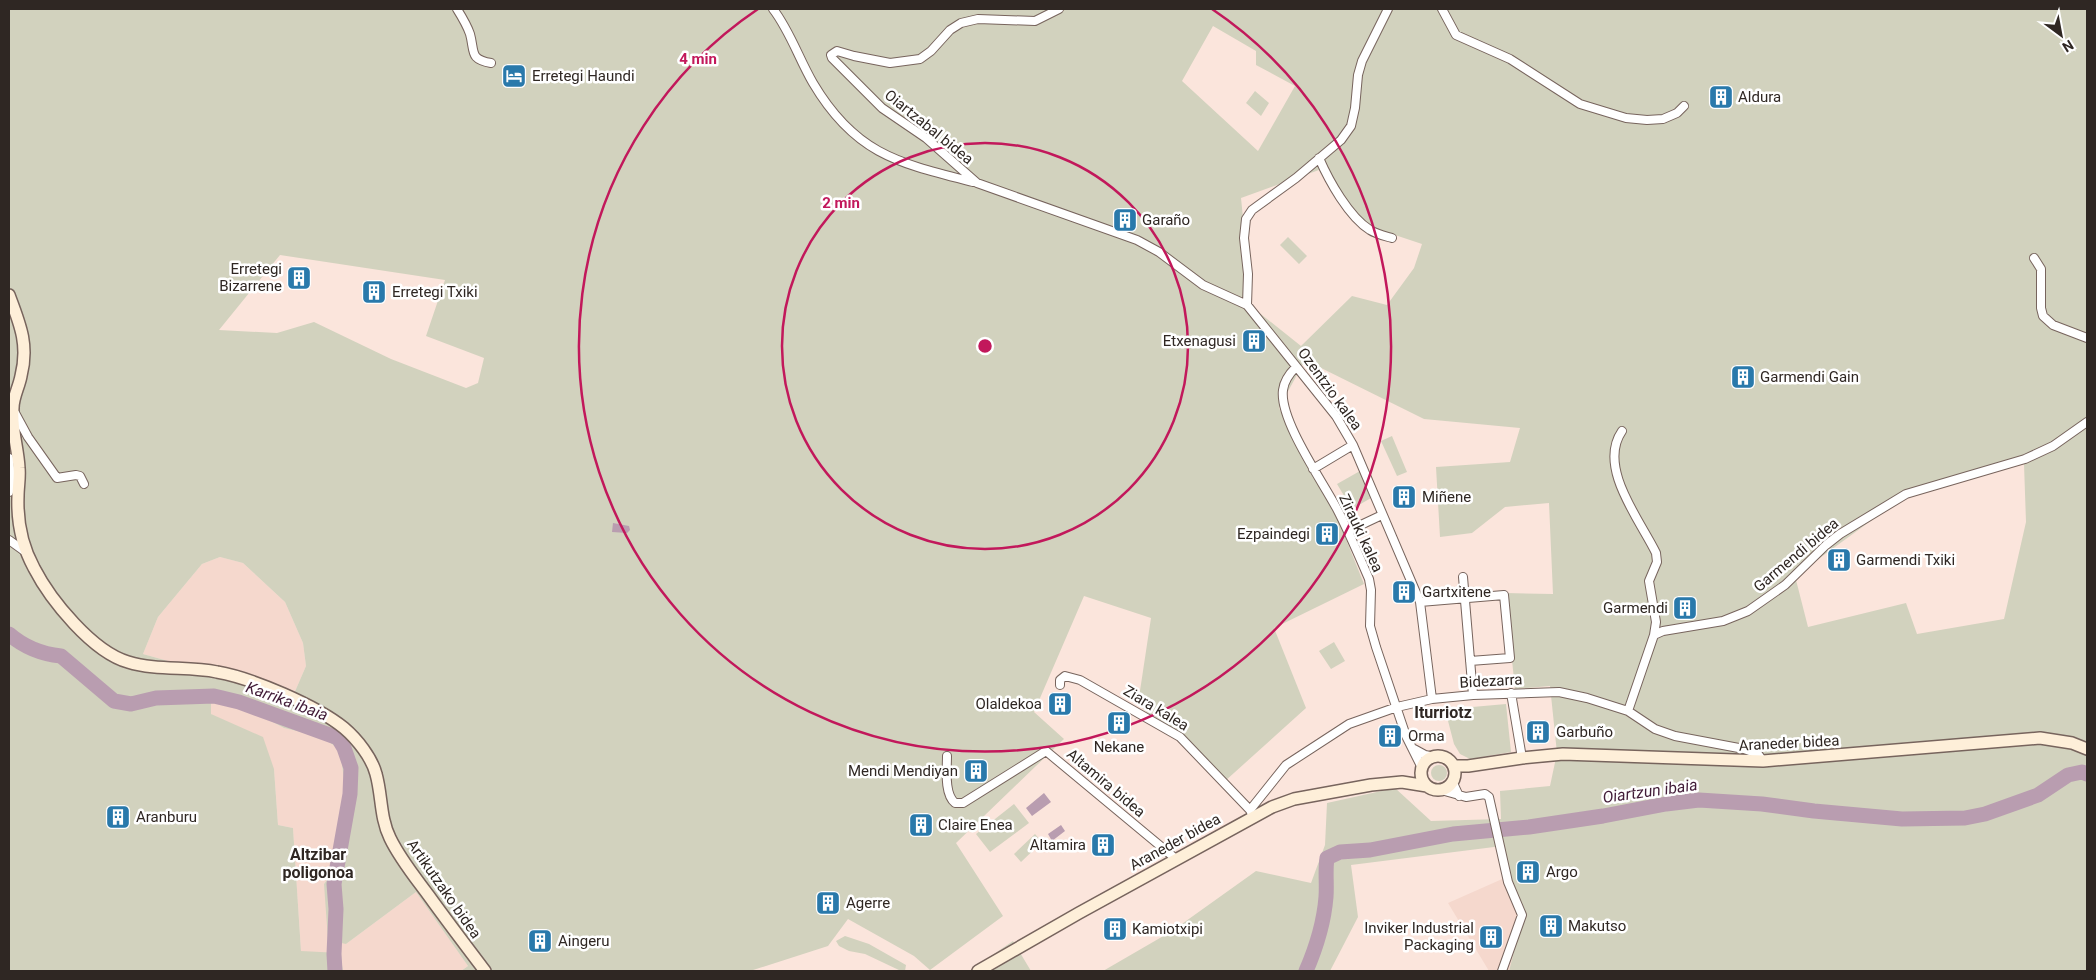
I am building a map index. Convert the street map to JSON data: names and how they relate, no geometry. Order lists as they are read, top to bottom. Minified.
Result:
{"streets":{"street":["Oiartzabal bidea","Ozentzio kalea","Zirauki kalea","Garmendi bidea","Bidezarra","Ziara kalea","Araneder bidea","Altamira bidea","Artikutzako bidea"]},"crossings":[["Oiartzabal bidea","Ozentzio kalea"],["Ozentzio kalea","Zirauki kalea"],["Ozentzio kalea","Bidezarra"],["Zirauki kalea","Bidezarra"],["Zirauki kalea","Araneder bidea"],["Bidezarra","Ziara kalea"],["Bidezarra","Araneder bidea"],["Ziara kalea","Araneder bidea"],["Araneder bidea","Altamira bidea"]],"districts":["Iturriotz","Altzibar poligonoa"],"water":["Karrika ibaia","Oiartzun ibaia"],"places":{"hotel":["Erretegi Haundi"],"building":["Aldura","Garaño","Erretegi Bizarrene","Erretegi Txiki","Etxenagusi","Garmendi Gain","Miñene","Ezpaindegi","Garmendi Txiki","Gartxitene","Garmendi","Olaldekoa","Nekane","Garbuño","Orma","Mendi Mendiyan","Aranburu","Claire Enea","Altamira","Argo","Agerre","Makutso","Kamiotxipi","Inviker Industrial Packaging","Aingeru"]},"north":"bottom right","rings":["4 min","2 min"]}
